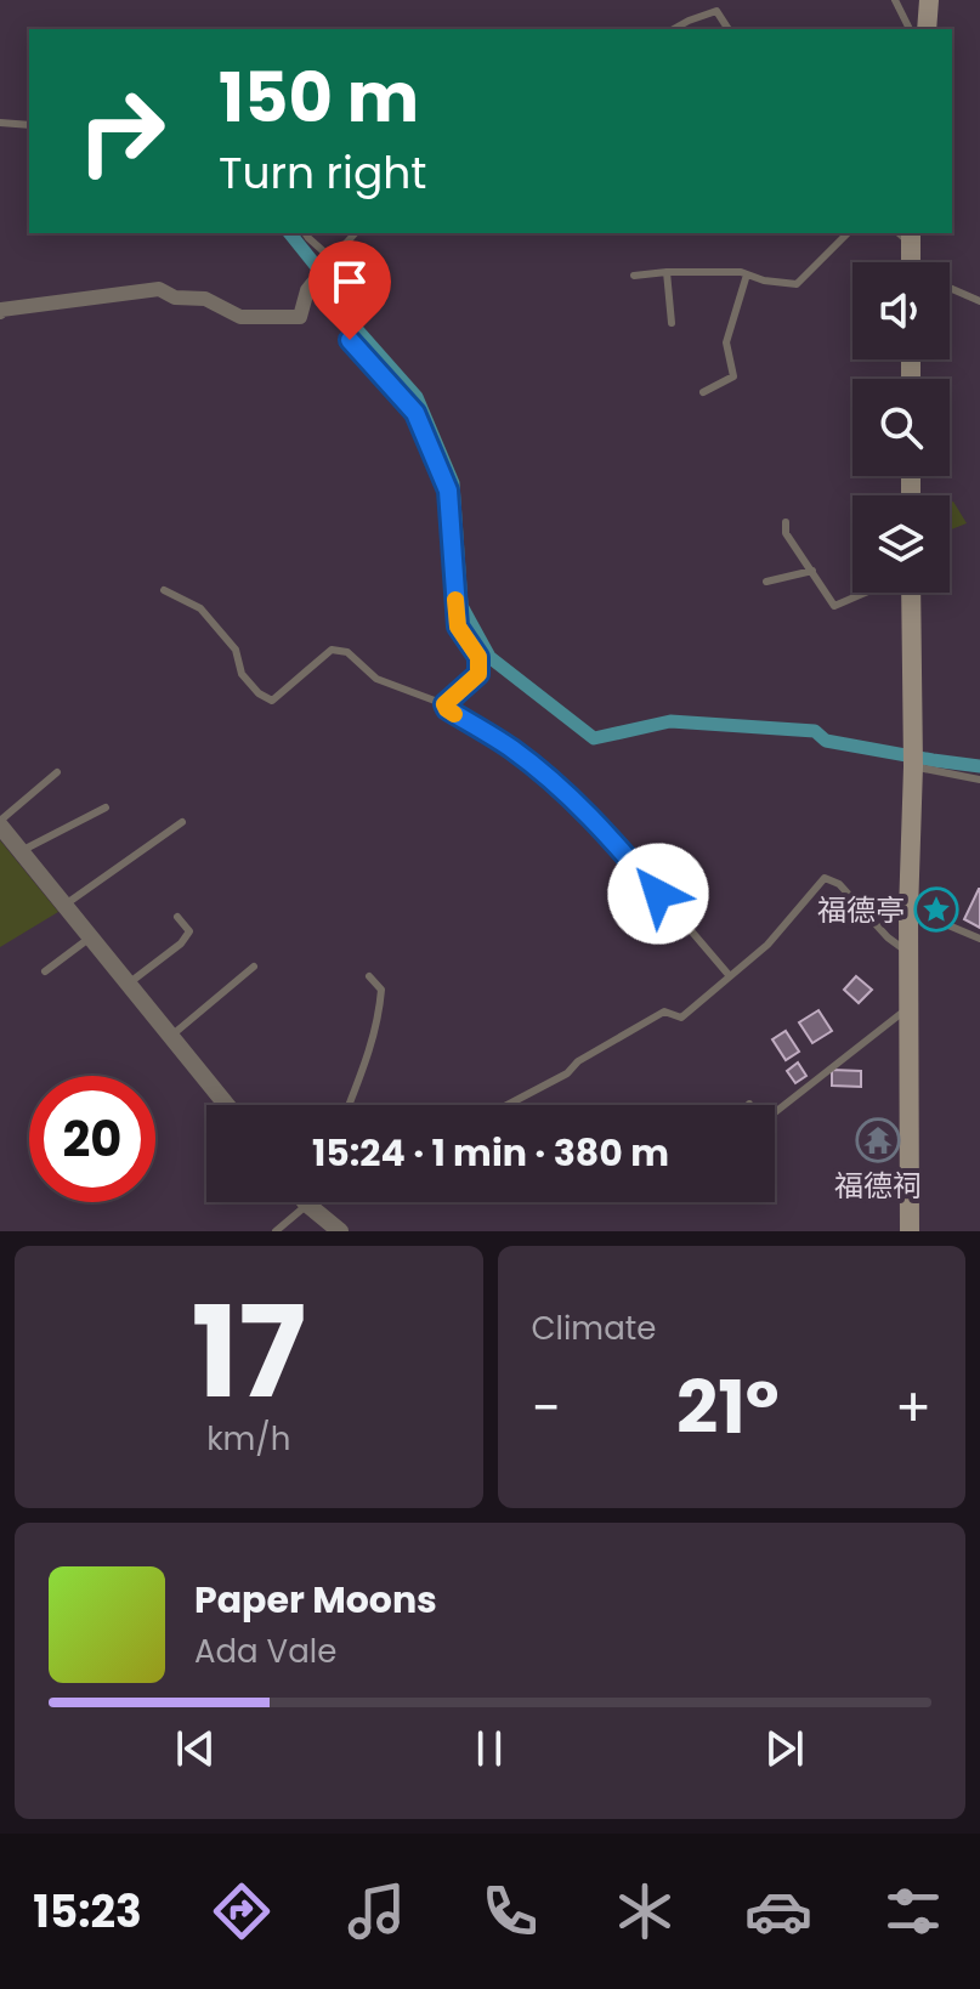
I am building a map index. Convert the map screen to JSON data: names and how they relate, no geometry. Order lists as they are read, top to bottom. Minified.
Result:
{"places":{"place":["福德亭"],"temple":["福德祠"]},"page":{"turn":["150 m","Turn right"],"limit":"20","trip":"15:24 · 1 min · 380 m","tile":[["17","km/h"],"Climate"],"heat":["−","21°","+"],"song":["Paper Moons","Ada Vale"],"tabs":"15:23"}}
